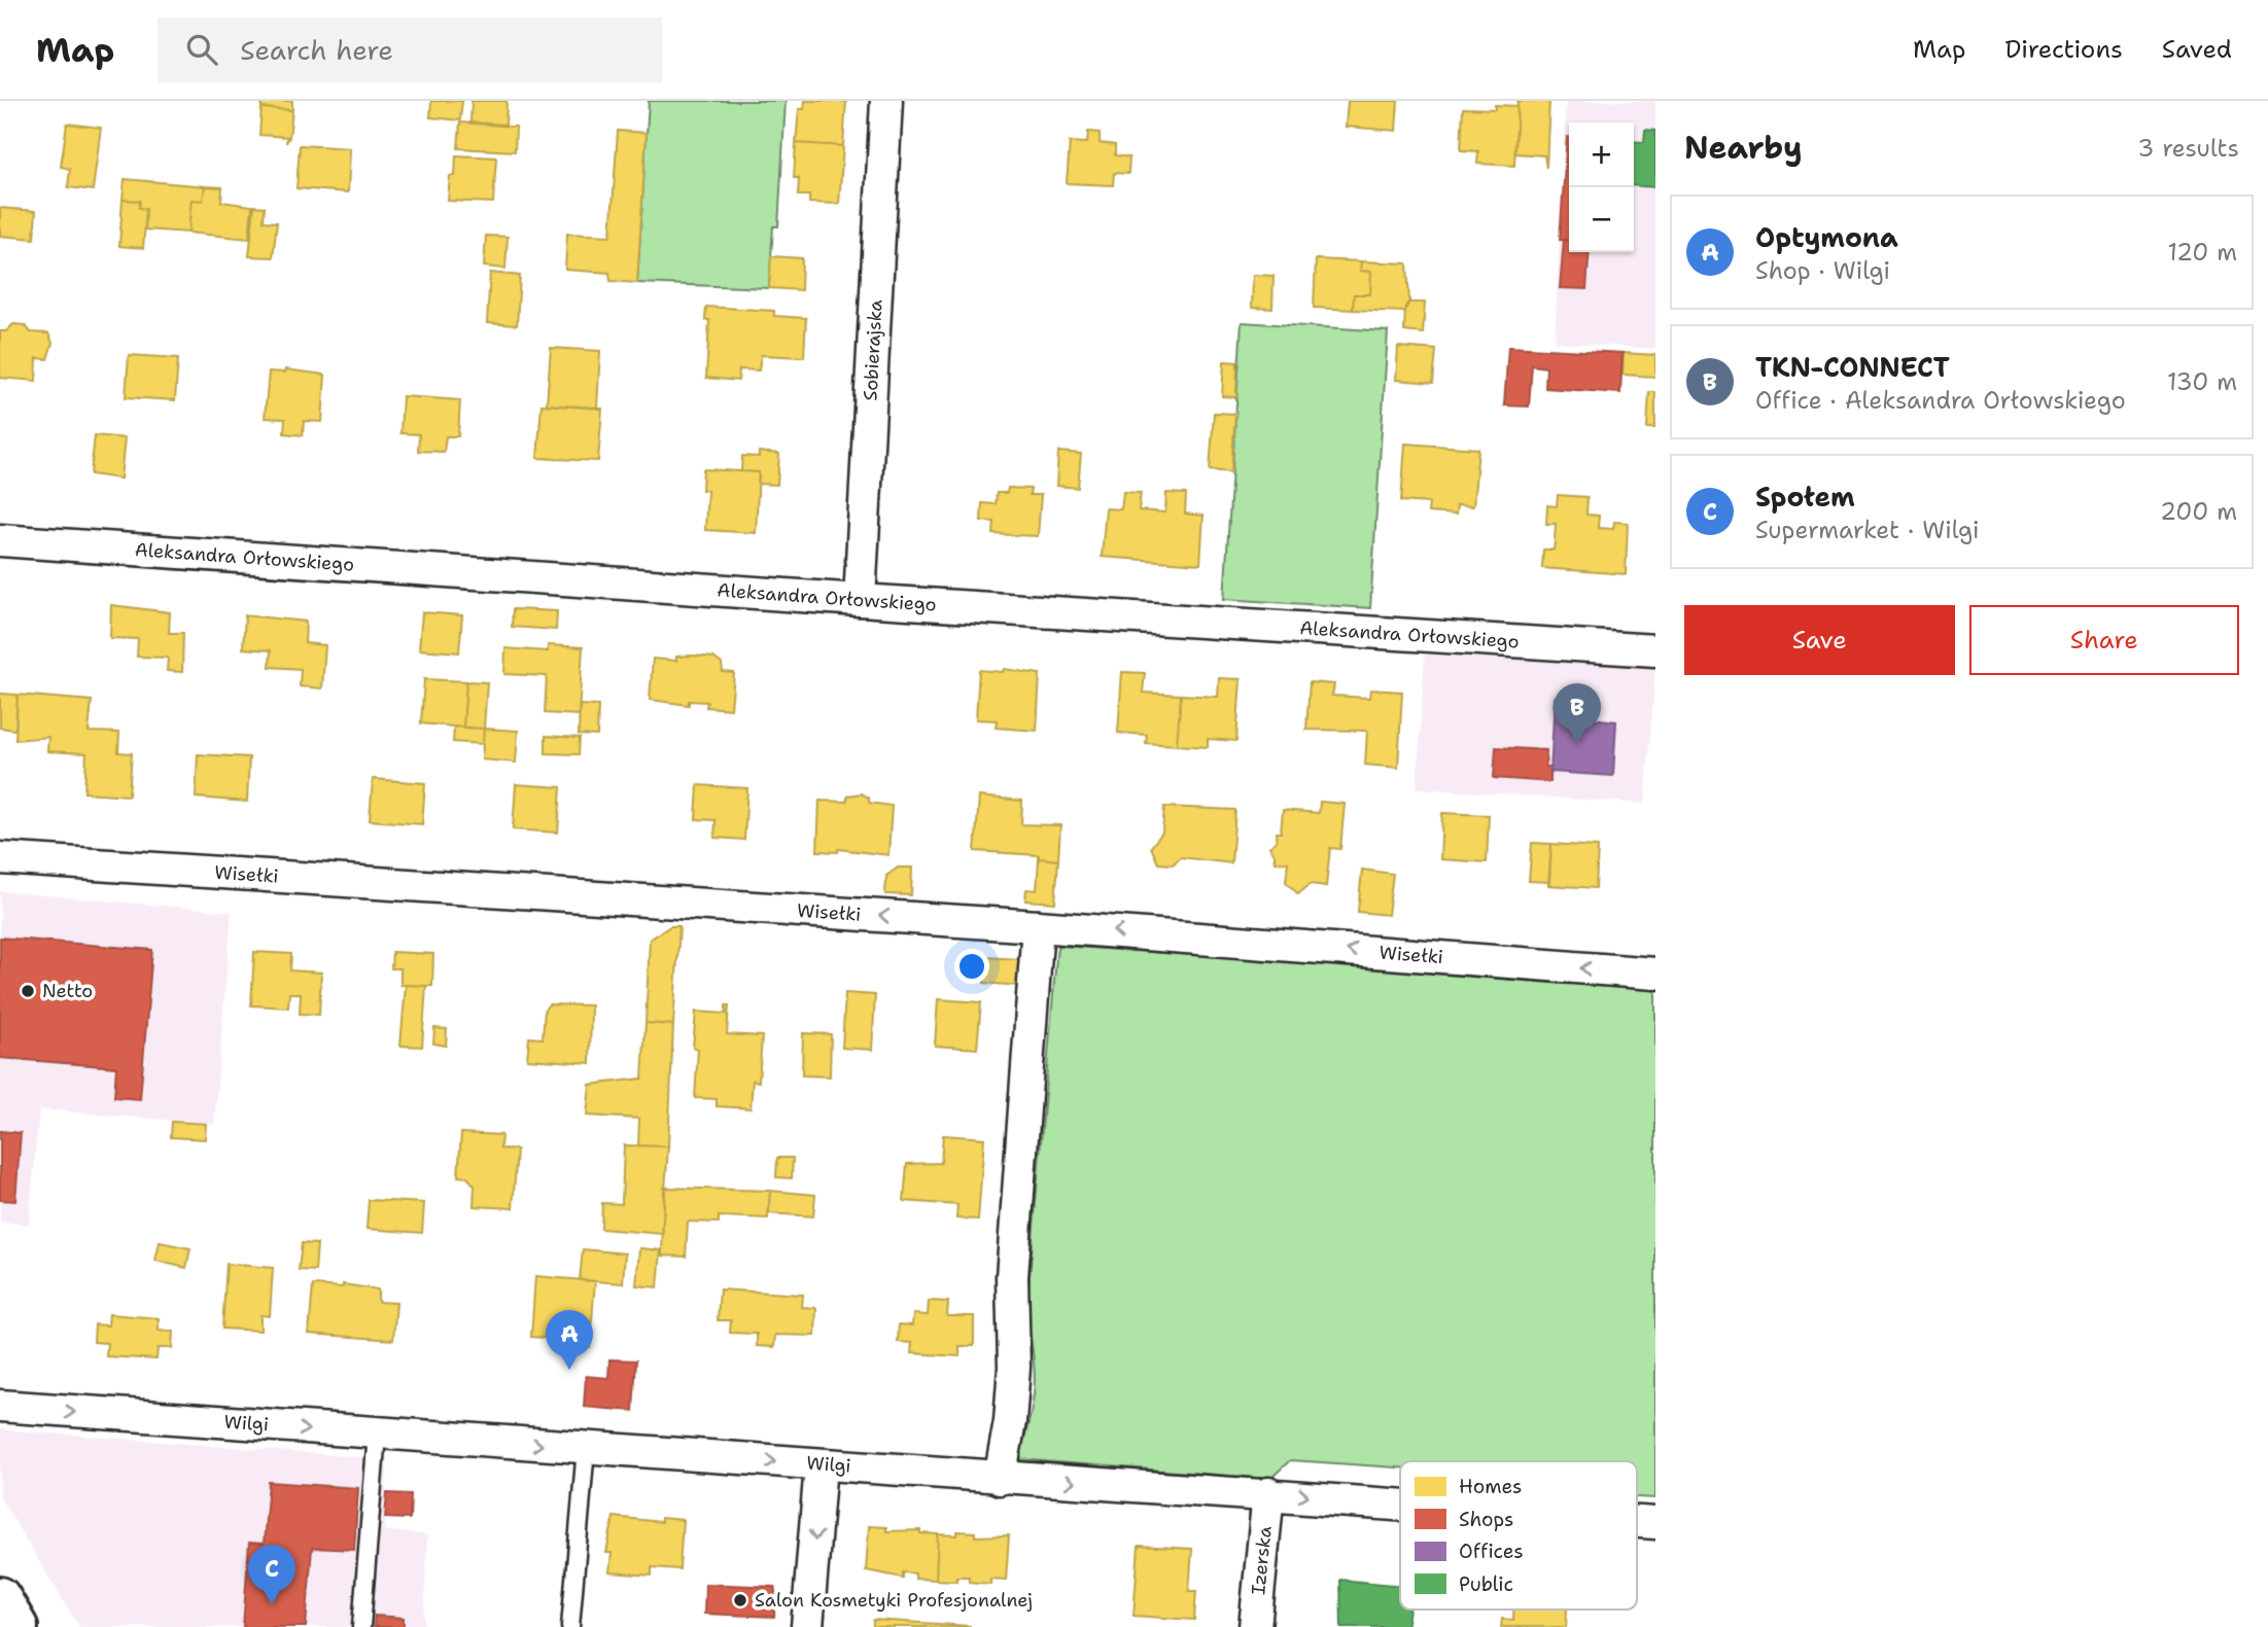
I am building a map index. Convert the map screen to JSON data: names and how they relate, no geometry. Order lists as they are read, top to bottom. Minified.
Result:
{"streets":{"street":["Sobierajska","Aleksandra Orłowskiego","Wisełki","Wilgi","Izerska"]},"crossings":[["Sobierajska","Aleksandra Orłowskiego"],["Wilgi","Izerska"]],"one_way":["Wisełki","Wilgi"],"places":["Netto","Salon Kosmetyki Profesjonalnej"],"legend":["Homes","Shops","Offices","Public"],"page":{"header":"Map","search":"Search here","nav":["Map","Directions","Saved"],"heading":["Nearby","3 results"],"map_buttons":["+","−"],"list":[{"mark":"A","name":"Optymona","note":"Shop · Wilgi","value":"120 m"},{"mark":"B","name":"TKN-CONNECT","note":"Office · Aleksandra Orłowskiego","value":"130 m"},{"mark":"C","name":"Społem","note":"Supermarket · Wilgi","value":"200 m"}],"buttons":["Save","Share"],"pins":["B","A","C"]}}
